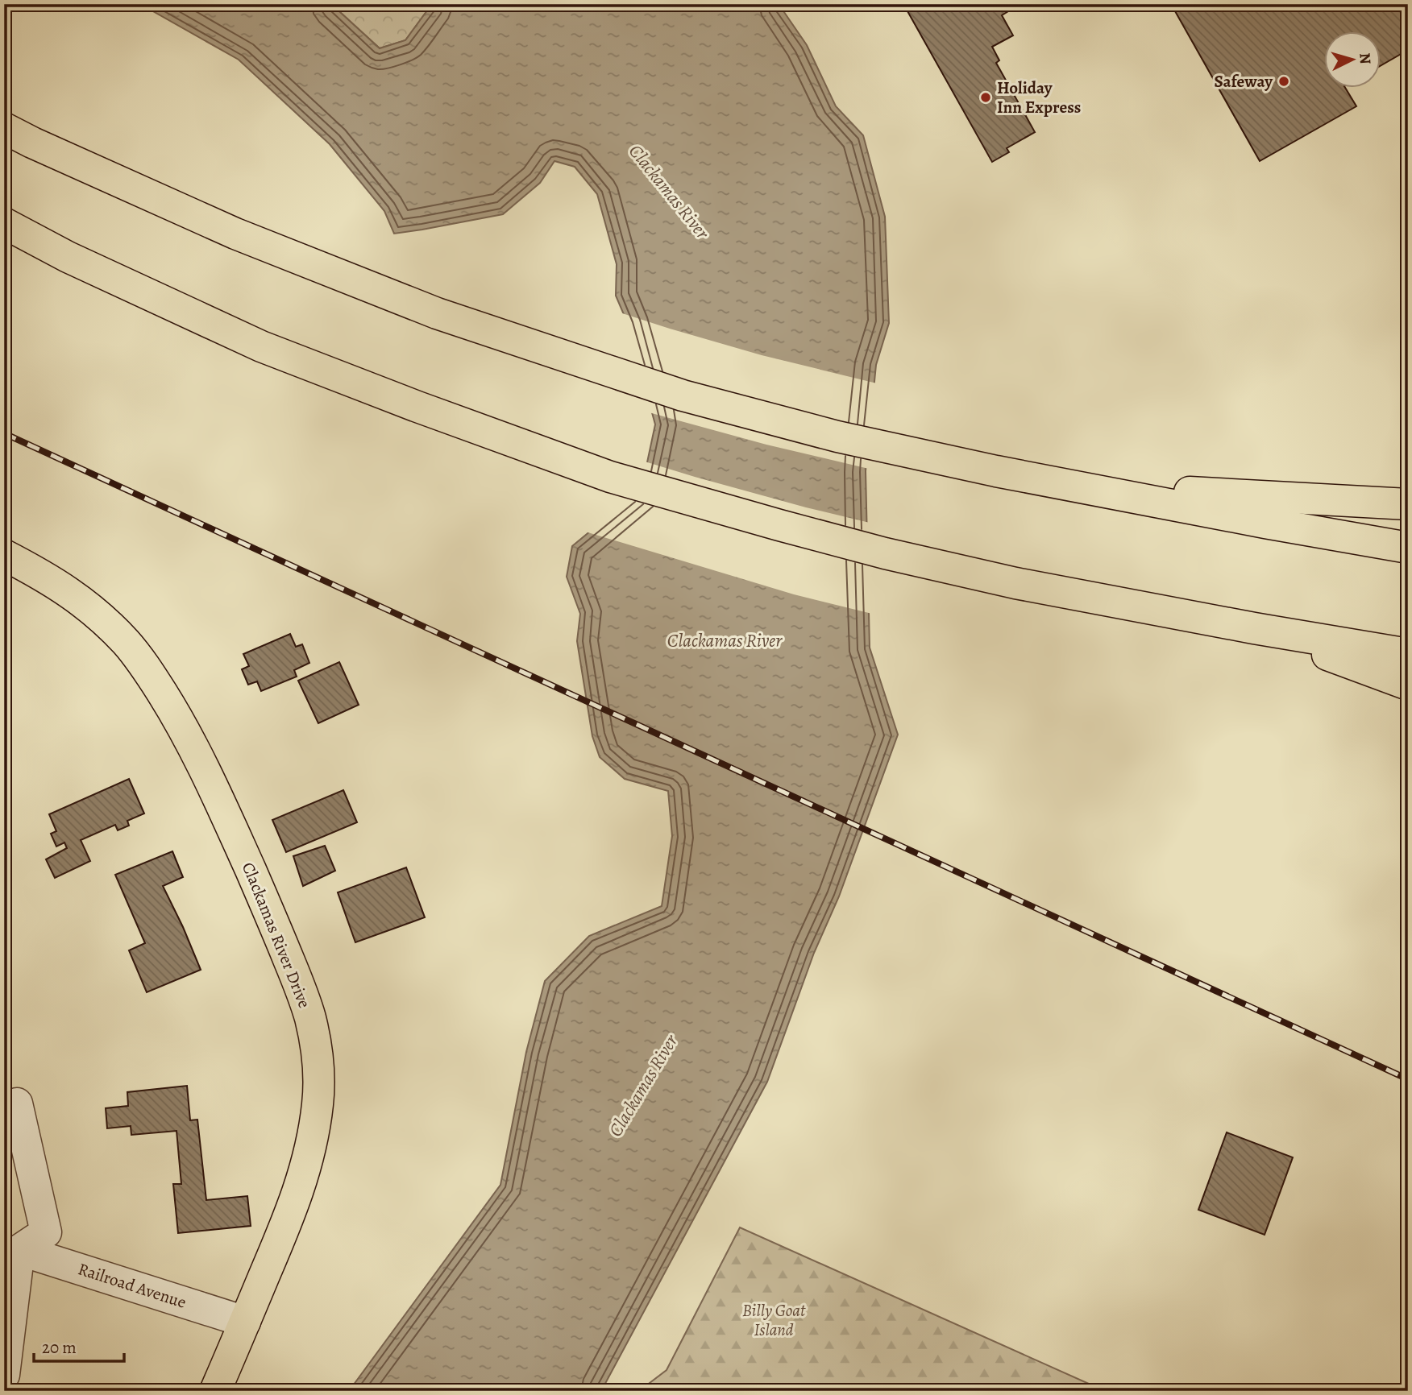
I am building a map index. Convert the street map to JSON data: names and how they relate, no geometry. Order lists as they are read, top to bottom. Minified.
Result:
{"streets":{"main road":["Clackamas River Drive"],"street":["Railroad Avenue"]},"crossings":[["Clackamas River Drive","Railroad Avenue"]],"water":["Clackamas River"],"parks":["Billy Goat Island"],"places":["Safeway","Holiday Inn Express"],"scale_bar":"20 m","north":"right"}
